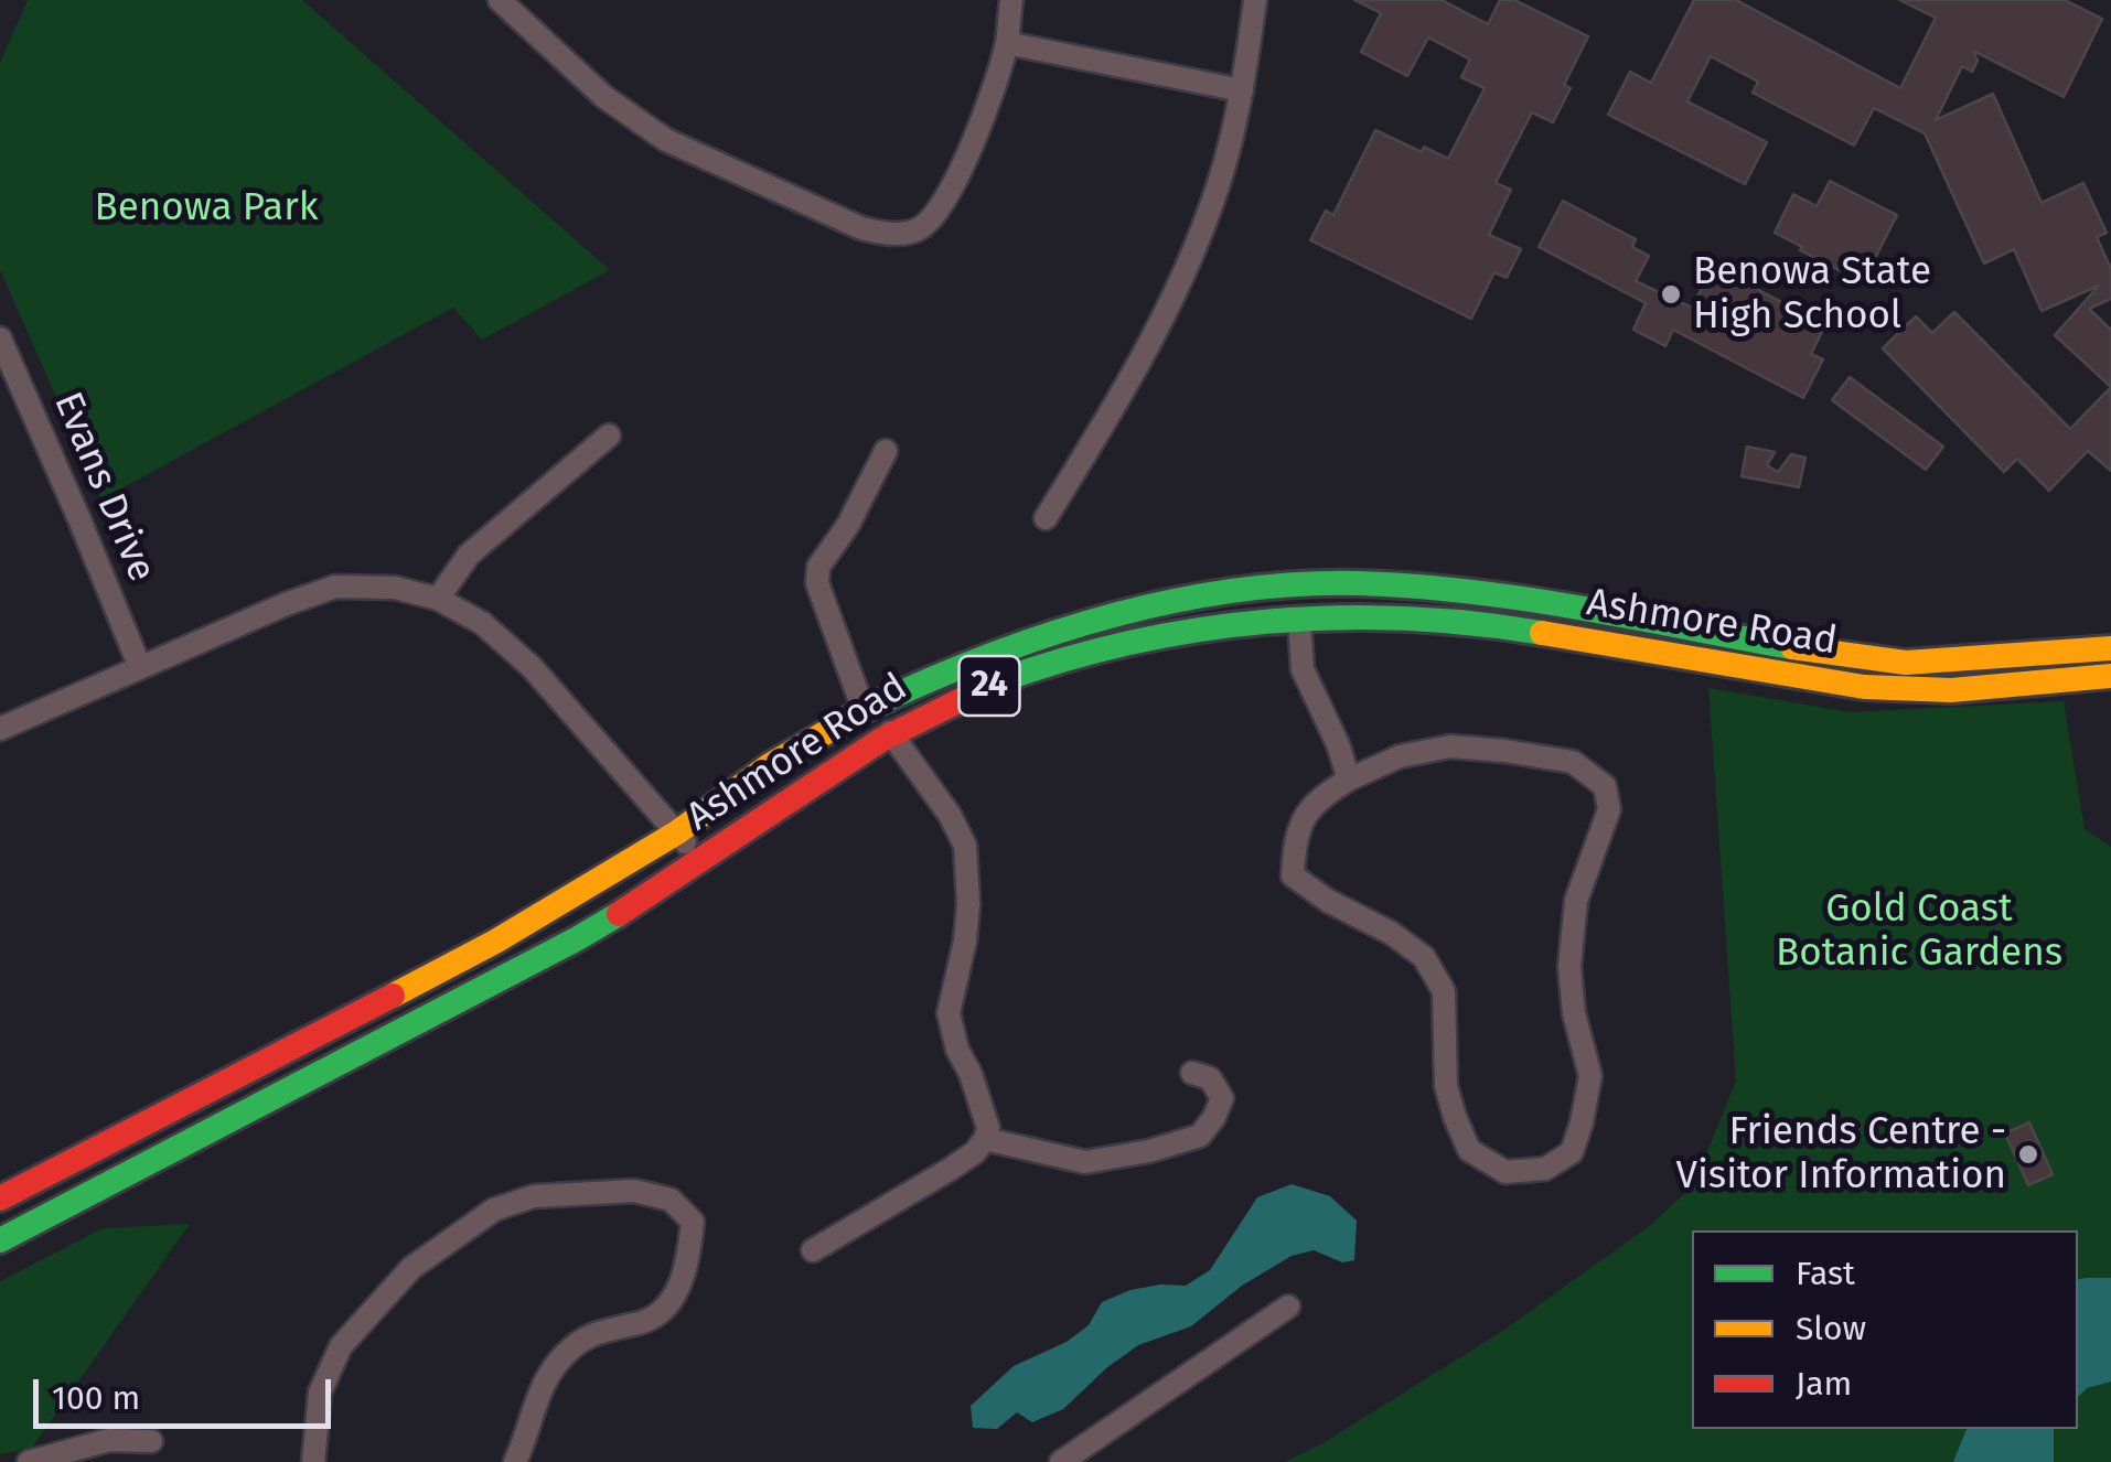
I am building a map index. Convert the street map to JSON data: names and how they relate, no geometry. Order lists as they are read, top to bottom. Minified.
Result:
{"streets":{"main road":["Ashmore Road","24"],"street":["Evans Drive"]},"parks":["Benowa Park","Gold Coast Botanic Gardens"],"places":["Benowa State High School","Friends Centre - Visitor Information"],"legend":["Fast","Slow","Jam"],"scale_bar":"100 m"}
